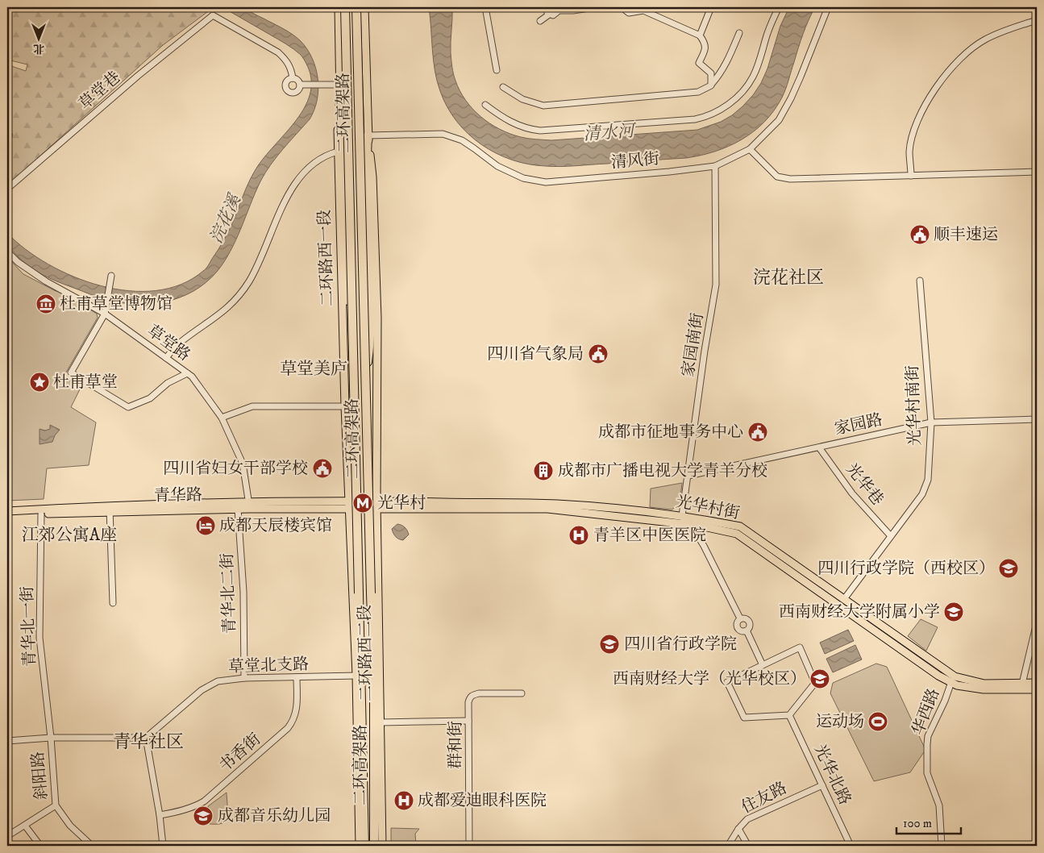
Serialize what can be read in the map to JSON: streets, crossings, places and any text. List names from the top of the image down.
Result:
{
  "streets": {
    "highway": ["二环高架路"],
    "main road": [
      "二环路西一段",
      "青华路",
      "光华村街",
      "二环路西二段"
    ],
    "street": [
      "草堂巷",
      "清风街",
      "草堂路",
      "家园南街",
      "光华村南街",
      "家园路",
      "光华巷",
      "青华北二街",
      "青华北一街",
      "草堂北支路",
      "华西路",
      "群和街",
      "书香街",
      "光华北路",
      "斜阳路",
      "住友路"
    ]
  },
  "crossings": [
    ["清风街", "家园南街"],
    ["二环路西一段", "青华路"],
    ["二环路西一段", "光华村街"],
    ["二环路西一段", "二环路西二段"],
    ["草堂路", "青华路"],
    ["家园南街", "家园路"],
    ["家园南街", "光华村街"],
    ["光华村南街", "家园路"],
    ["光华村南街", "光华巷"],
    ["光华村南街", "光华村街"],
    ["家园路", "光华巷"],
    ["青华路", "光华村街"],
    ["青华路", "青华北二街"],
    ["青华路", "青华北一街"],
    ["青华路", "二环路西二段"],
    ["光华村街", "二环路西二段"],
    ["光华村街", "华西路"],
    ["青华北二街", "草堂北支路"],
    ["青华北一街", "斜阳路"],
    ["二环路西二段", "草堂北支路"],
    ["草堂北支路", "书香街"],
    ["光华北路", "住友路"]
  ],
  "districts": [
    "浣花社区",
    "草堂美庐",
    "江郊公寓A座",
    "青华社区"
  ],
  "water": ["清水河", "浣花溪"],
  "places": {
    "public building": [
      "顺丰速运",
      "四川省气象局",
      "成都市征地事务中心",
      "四川省妇女干部学校"
    ],
    "museum": ["杜甫草堂博物馆"],
    "place": ["杜甫草堂"],
    "building": ["成都市广播电视大学青羊分校"],
    "metro station": ["光华村"],
    "hotel": ["成都天辰楼宾馆"],
    "hospital": ["青羊区中医医院", "成都爱迪眼科医院"],
    "school or university": [
      "四川行政学院（西校区）",
      "西南财经大学附属小学",
      "四川省行政学院",
      "西南财经大学（光华校区）",
      "成都音乐幼儿园"
    ],
    "sports": ["运动场"]
  },
  "scale_bar": "100 m",
  "north": "bottom"
}
